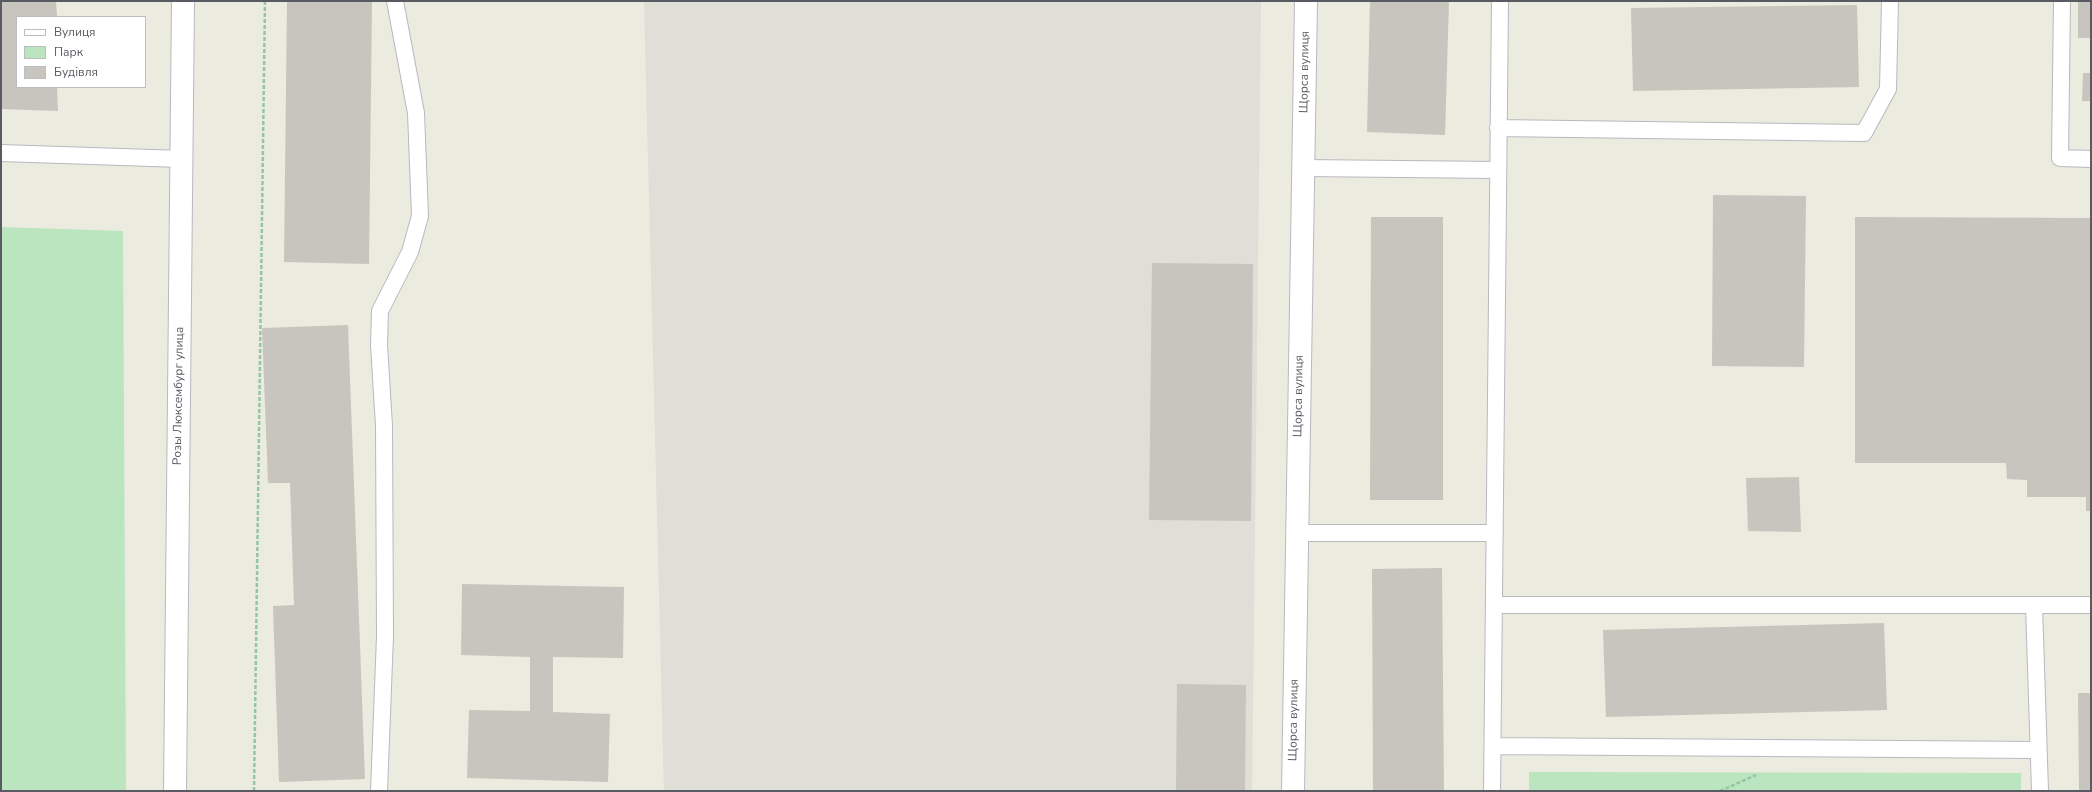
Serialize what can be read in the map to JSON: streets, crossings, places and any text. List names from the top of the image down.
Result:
{
  "streets": {
    "street": ["Щорса вулиця", "Розы Люксембург улица"]
  },
  "legend": ["Вулиця", "Парк", "Будівля"]
}
